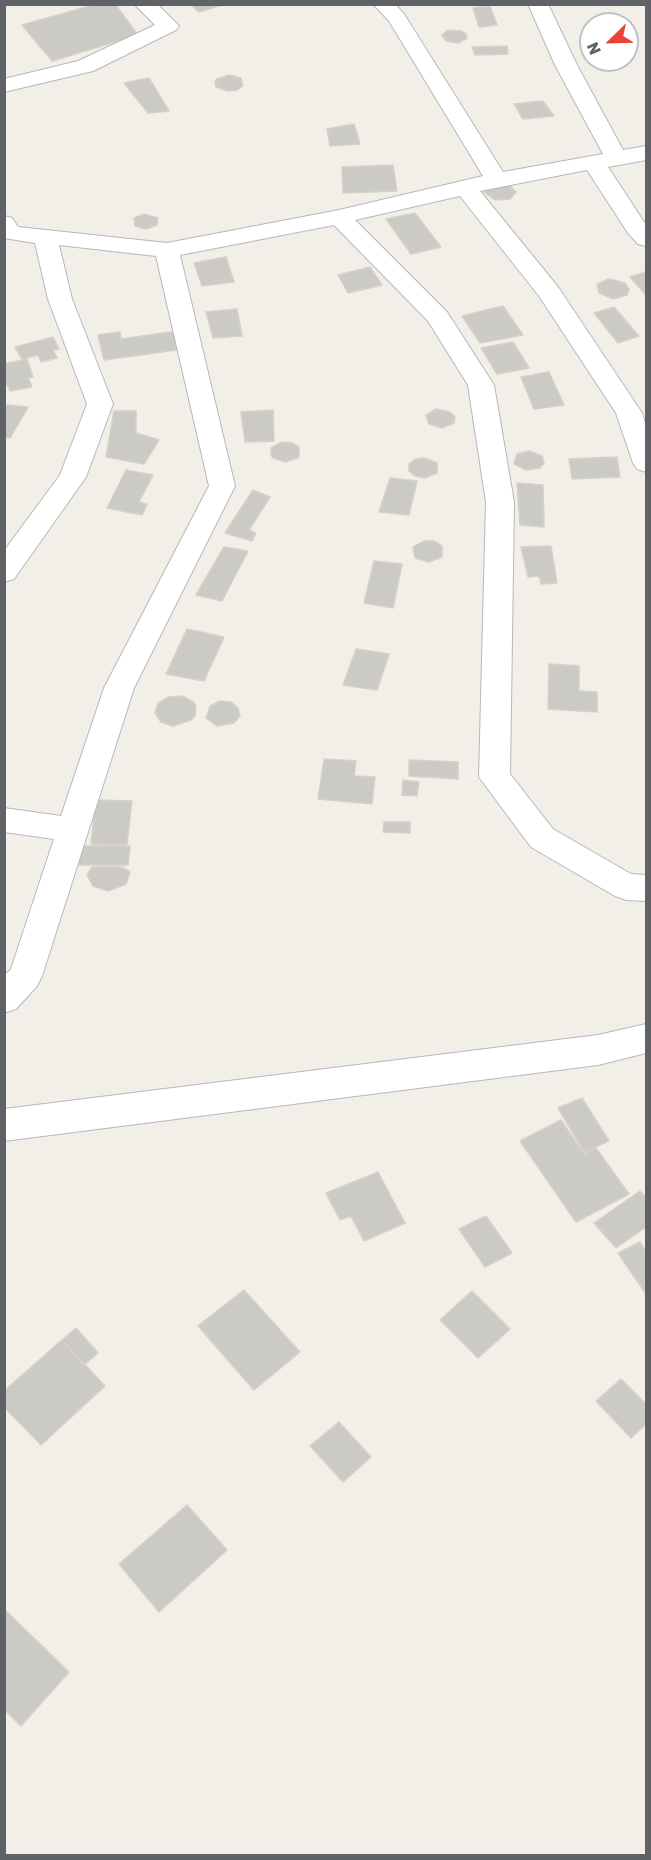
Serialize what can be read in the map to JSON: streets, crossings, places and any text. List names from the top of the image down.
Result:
{
  "north": "bottom left"
}
